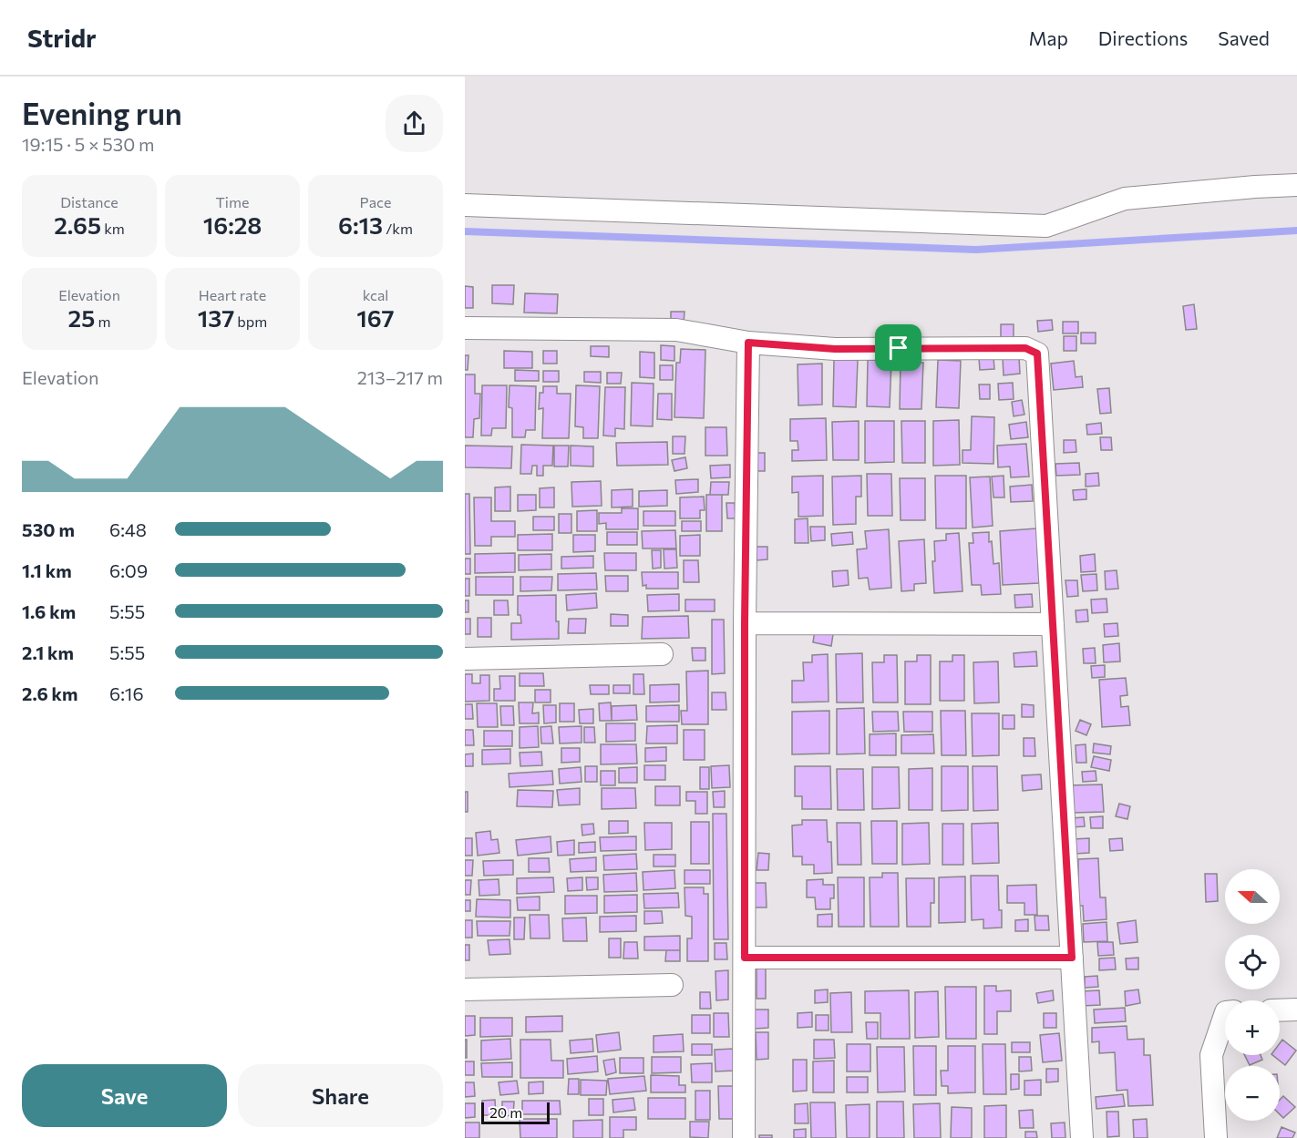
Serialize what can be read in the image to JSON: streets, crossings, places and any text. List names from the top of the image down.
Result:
{
  "scale_bar": "20 m",
  "north": "left",
  "page": {
    "header": "Stridr",
    "nav": ["Map", "Directions", "Saved"],
    "heading": ["Evening run", "19:15 · 5 × 530 m"],
    "stats": [
      ["Distance", "2.65 km"],
      ["Time", "16:28"],
      ["Pace", "6:13 /km"],
      ["Elevation", "25 m"],
      ["Heart rate", "137 bpm"],
      ["kcal", "167"]
    ],
    "chart": ["Elevation", "213–217 m"],
    "list": [
      {
        "name": "530 m",
        "note": "6:48"
      },
      {
        "name": "1.1 km",
        "note": "6:09"
      },
      {
        "name": "1.6 km",
        "note": "5:55"
      },
      {
        "name": "2.1 km",
        "note": "5:55"
      },
      {
        "name": "2.6 km",
        "note": "6:16"
      }
    ],
    "map_buttons": ["+", "−"],
    "buttons": ["Save", "Share"],
    "scale": "20 m"
  }
}
